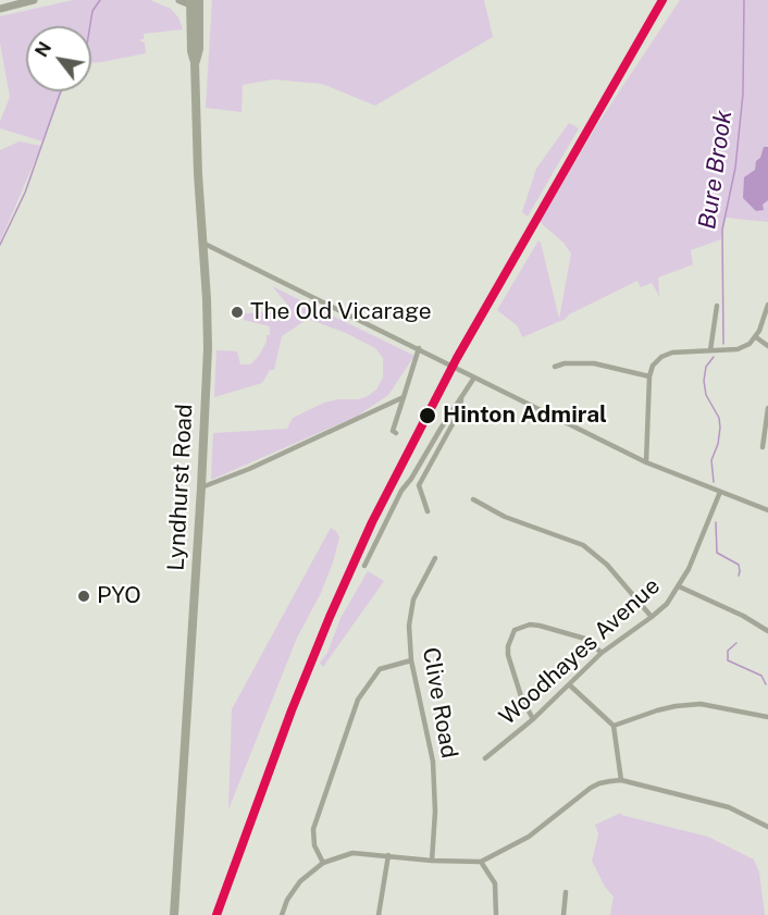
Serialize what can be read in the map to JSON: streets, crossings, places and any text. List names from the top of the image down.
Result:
{
  "streets": {
    "main road": ["Lyndhurst Road"],
    "street": ["Woodhayes Avenue", "Clive Road"]
  },
  "water": ["Bure Brook"],
  "places": ["The Old Vicarage", "Hinton Admiral", "PYO"],
  "north": "top left"
}
